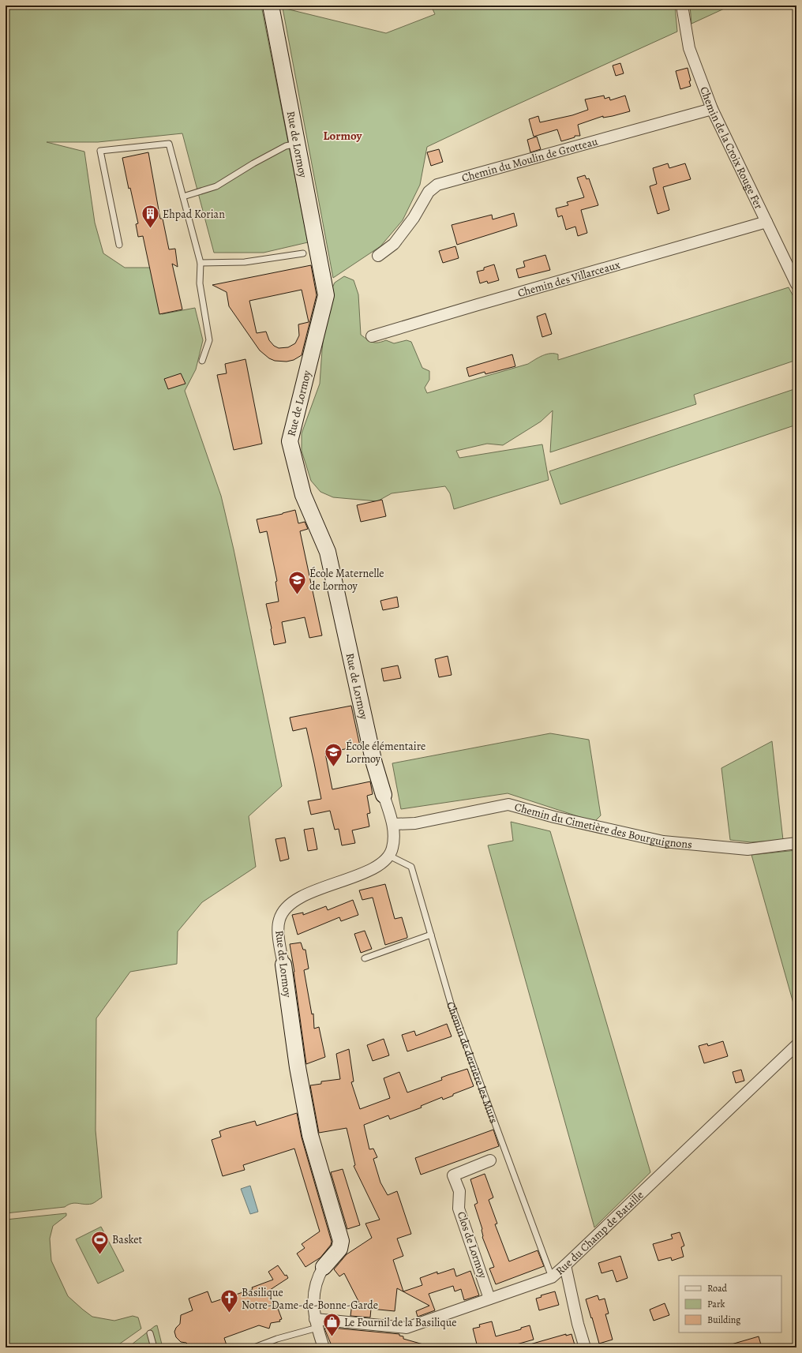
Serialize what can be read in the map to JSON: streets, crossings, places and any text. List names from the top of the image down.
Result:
{
  "streets": {
    "street": [
      "Rue de Lormoy",
      "Chemin de la Croix Rouge Fer",
      "Chemin du Moulin de Grotteau",
      "Chemin des Villarceaux",
      "Chemin du Cimetière des Bourguignons",
      "Rue du Champ de Bataille",
      "Clos de Lormoy"
    ],
    "lane": ["Chemin de derrière les Murs"]
  },
  "crossings": [
    ["Rue de Lormoy", "Chemin du Cimetière des Bourguignons"],
    ["Rue de Lormoy", "Chemin de derrière les Murs"],
    ["Rue de Lormoy", "Rue du Champ de Bataille"],
    ["Chemin de la Croix Rouge Fer", "Chemin du Moulin de Grotteau"],
    ["Chemin de la Croix Rouge Fer", "Chemin des Villarceaux"],
    ["Chemin de derrière les Murs", "Rue du Champ de Bataille"],
    ["Rue du Champ de Bataille", "Clos de Lormoy"]
  ],
  "districts": ["Lormoy"],
  "places": {
    "building": ["Ehpad Korian"],
    "school or university": ["École Maternelle de Lormoy", "École élémentaire Lormoy"],
    "sports": ["Basket"],
    "church": ["Basilique Notre-Dame-de-Bonne-Garde"],
    "shop": ["Le Fournil de la Basilique"]
  },
  "legend": ["Road", "Park", "Building"]
}
